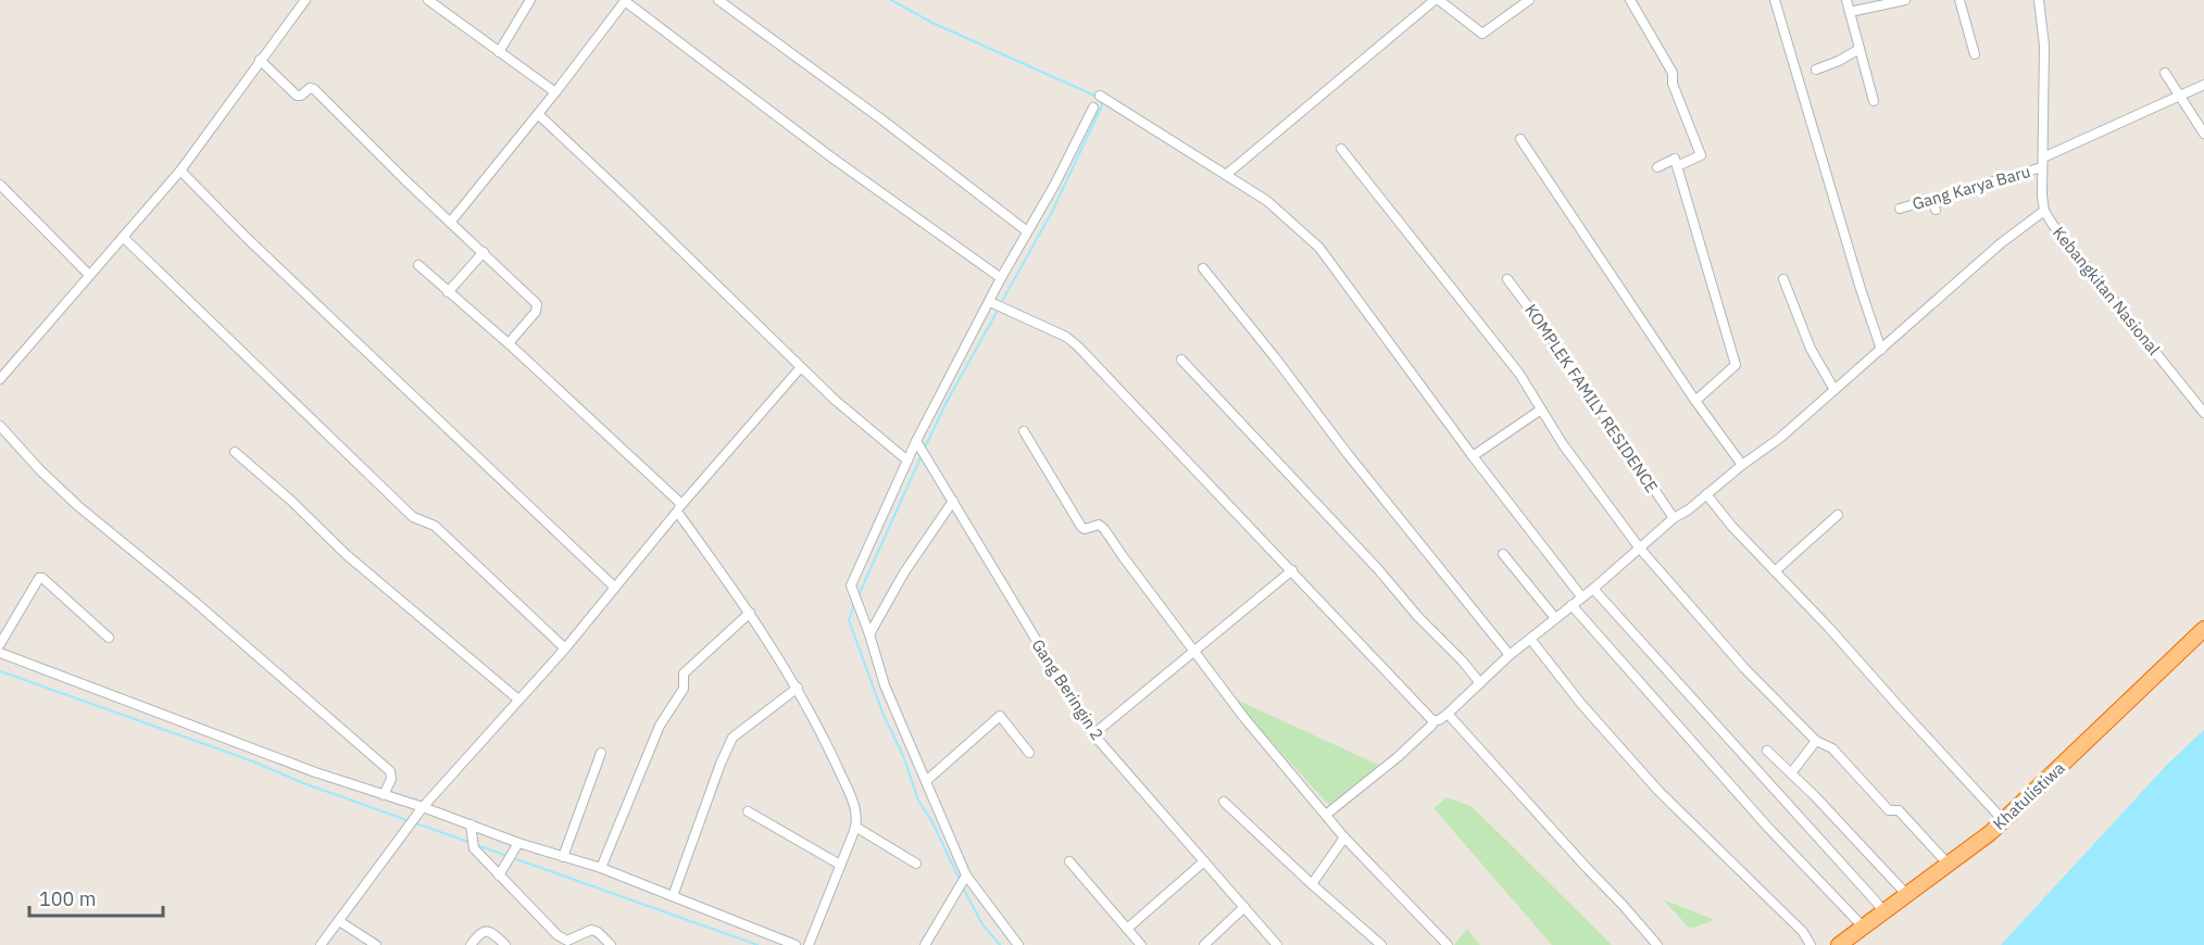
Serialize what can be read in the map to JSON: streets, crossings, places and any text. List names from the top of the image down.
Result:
{
  "streets": {
    "highway": ["Khatulistiwa"],
    "street": [
      "Gang Karya Baru",
      "Kebangkitan Nasional",
      "KOMPLEK FAMILY RESIDENCE",
      "Gang Beringin 2"
    ]
  },
  "crossings": [
    ["Gang Karya Baru", "Kebangkitan Nasional"]
  ],
  "scale_bar": "100 m"
}
